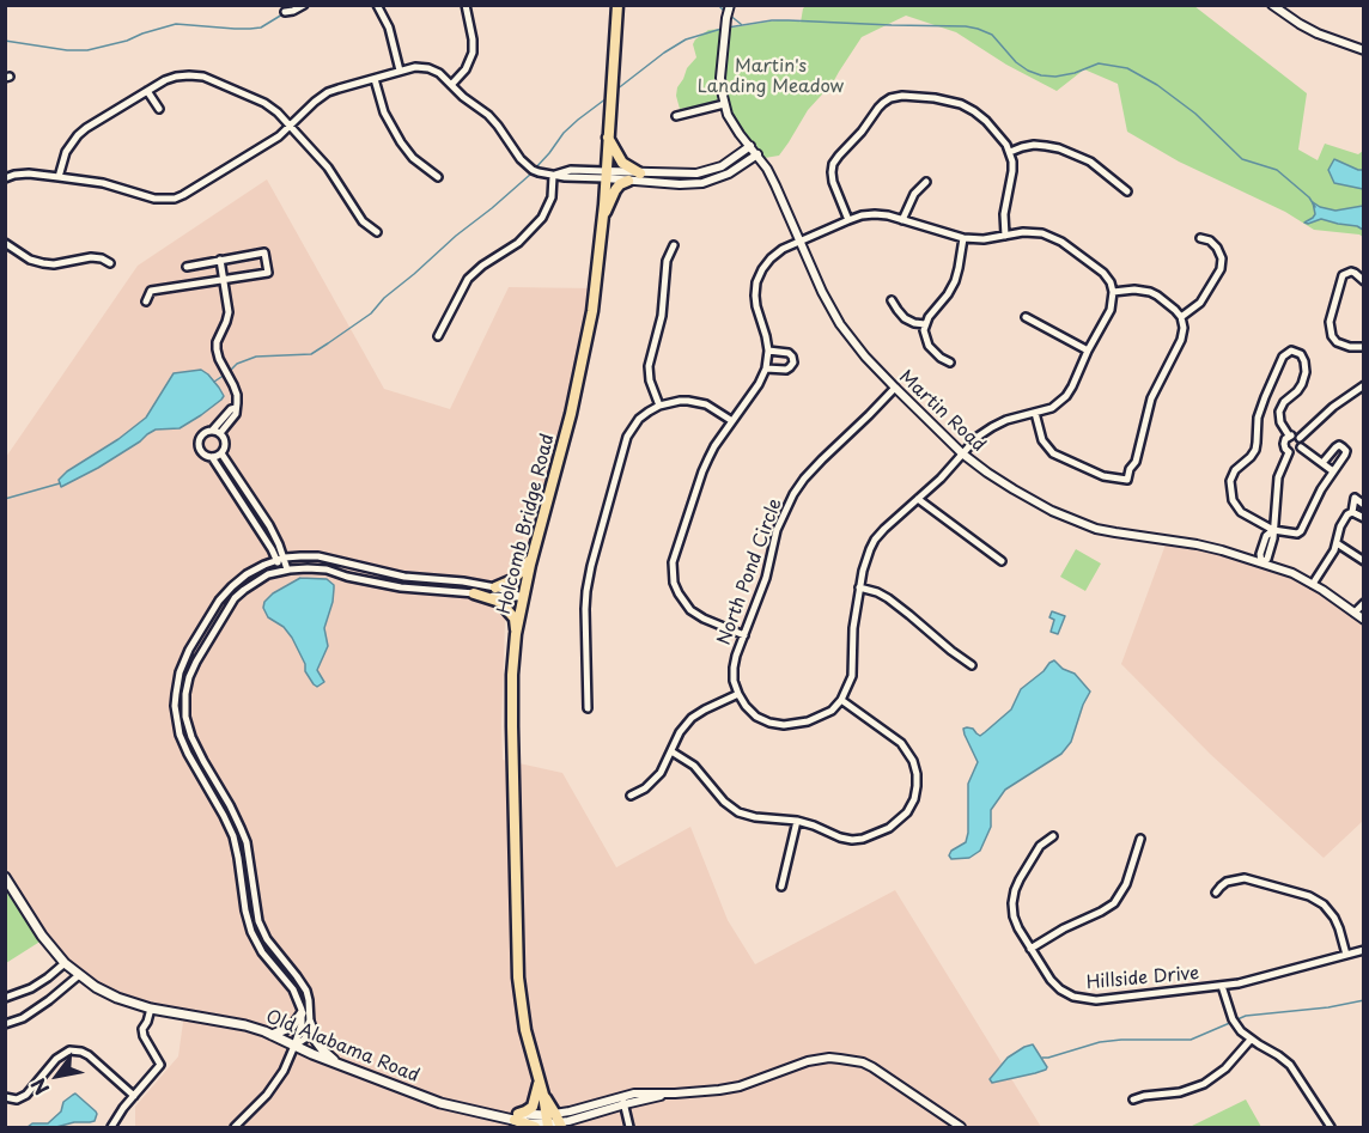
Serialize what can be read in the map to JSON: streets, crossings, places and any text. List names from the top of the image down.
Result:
{
  "streets": {
    "main road": ["Holcomb Bridge Road", "Old Alabama Road"],
    "street": ["Martin Road", "North Pond Circle", "Hillside Drive"]
  },
  "crossings": [
    ["Martin Road", "North Pond Circle"],
    ["Holcomb Bridge Road", "Old Alabama Road"]
  ],
  "parks": ["Martin's Landing Meadow"],
  "north": "bottom left"
}
